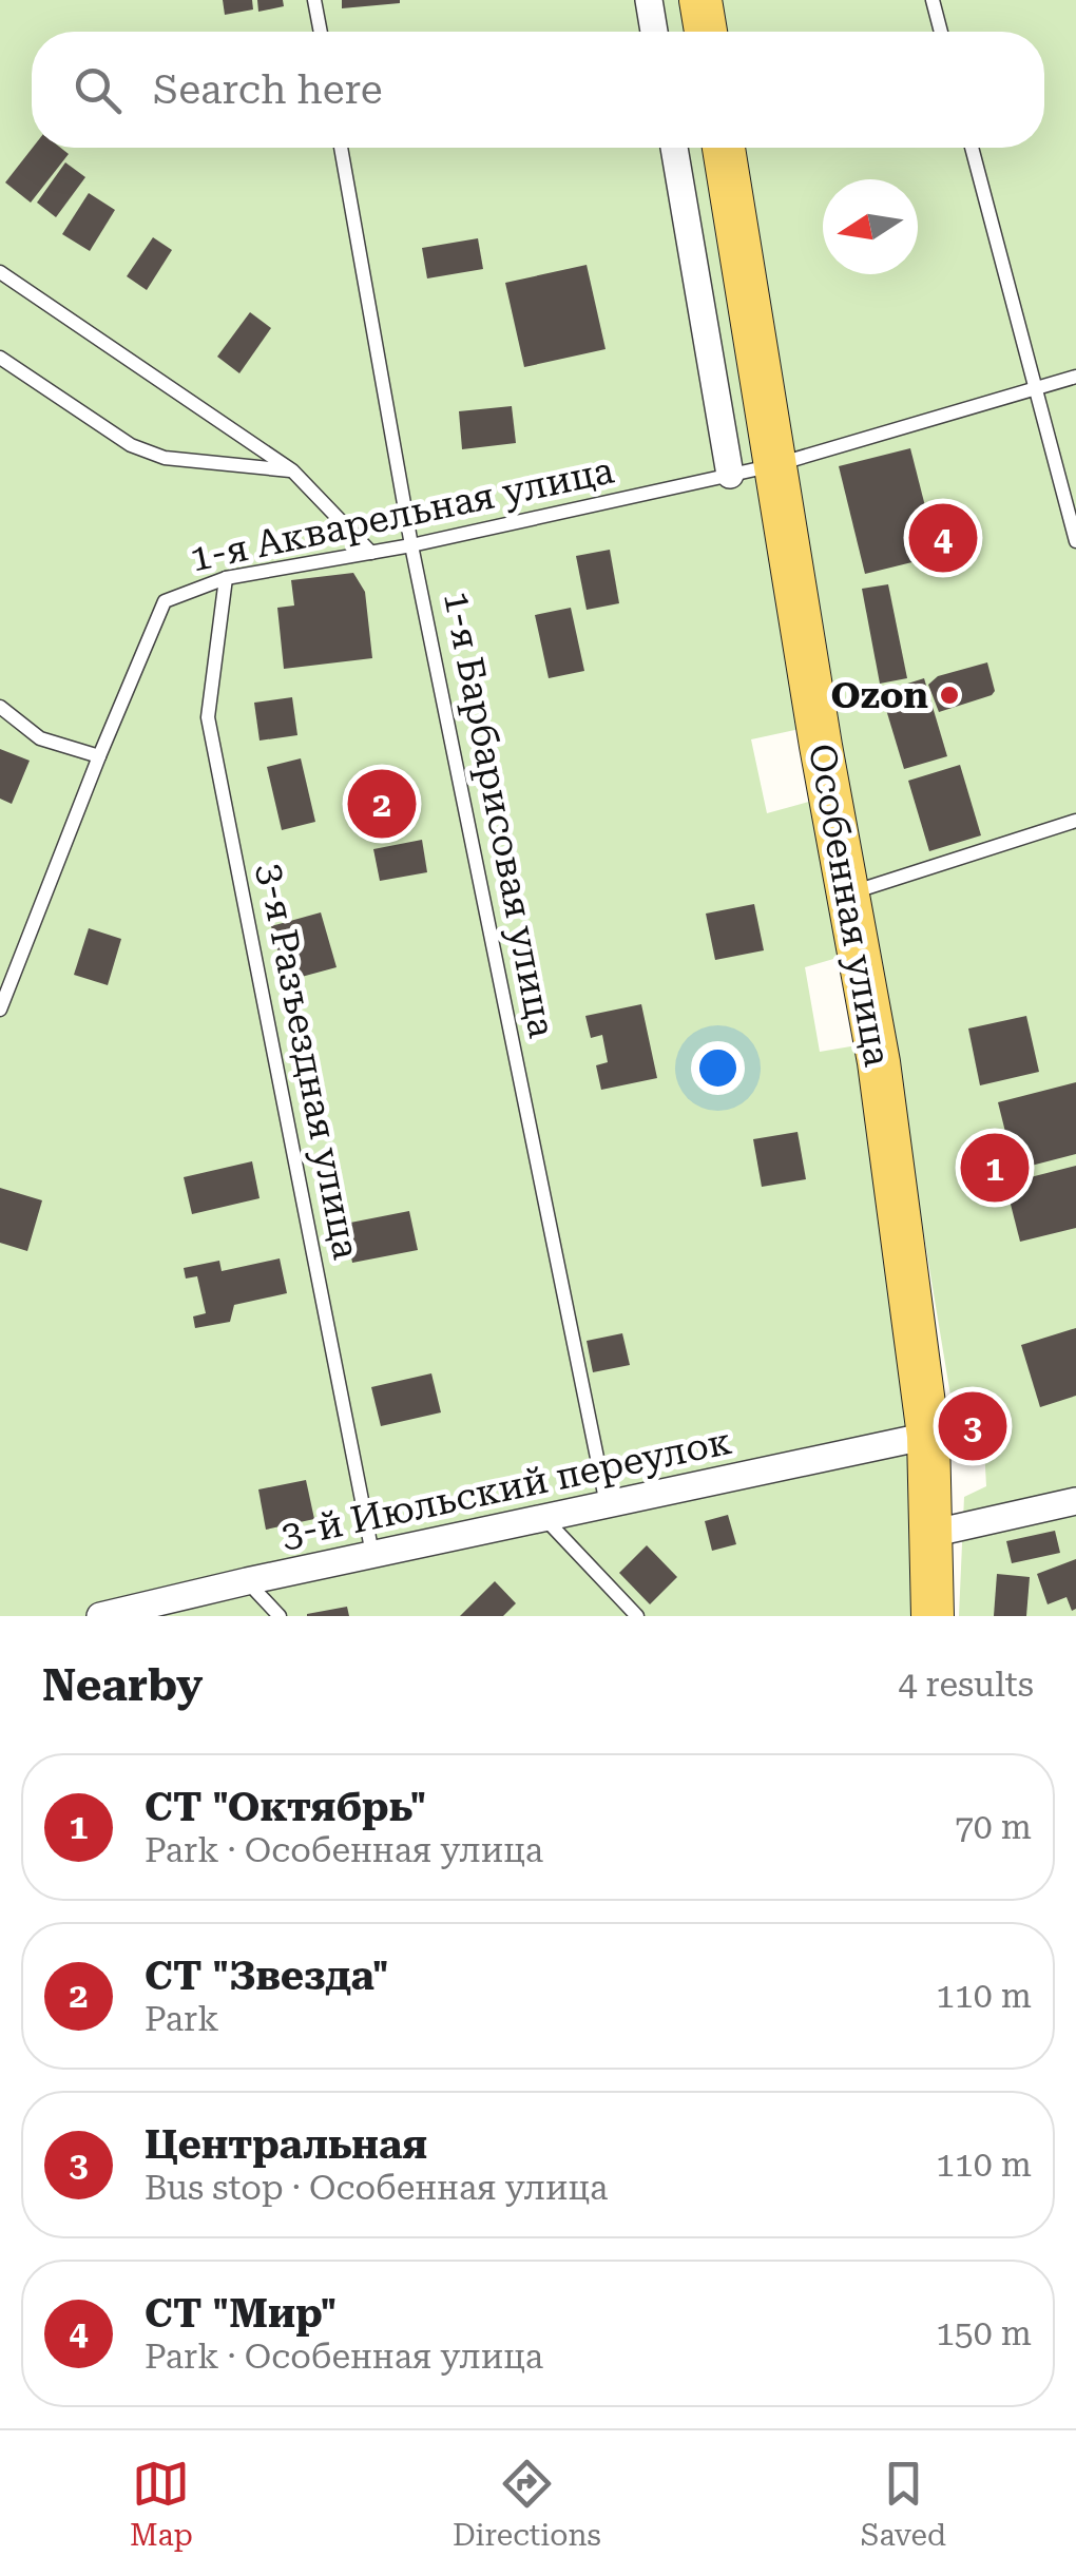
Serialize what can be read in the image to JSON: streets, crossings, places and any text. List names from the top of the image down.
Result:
{
  "streets": {
    "main road": ["Особенная улица"],
    "street": ["3-й Июльский переулок"],
    "lane": ["1-я Акварельная улица", "1-я Барбарисовая улица", "3-я Разъездная улица"]
  },
  "crossings": [
    ["1-я Акварельная улица", "1-я Барбарисовая улица"],
    ["1-я Акварельная улица", "Особенная улица"],
    ["1-я Акварельная улица", "3-я Разъездная улица"],
    ["1-я Барбарисовая улица", "3-й Июльский переулок"],
    ["Особенная улица", "3-й Июльский переулок"],
    ["3-я Разъездная улица", "3-й Июльский переулок"]
  ],
  "places": ["Ozon"],
  "north": "left",
  "page": {
    "search": "Search here",
    "pins": [
      "4",
      "2",
      "1",
      "3"
    ],
    "heading": ["Nearby", "4 results"],
    "list": [
      {
        "mark": "1",
        "name": "СТ \"Октябрь\"",
        "note": "Park · Особенная улица",
        "value": "70 m"
      },
      {
        "mark": "2",
        "name": "СТ \"Звезда\"",
        "note": "Park",
        "value": "110 m"
      },
      {
        "mark": "3",
        "name": "Центральная",
        "note": "Bus stop · Особенная улица",
        "value": "110 m"
      },
      {
        "mark": "4",
        "name": "СТ \"Мир\"",
        "note": "Park · Особенная улица",
        "value": "150 m"
      }
    ],
    "nav": ["Map", "Directions", "Saved"]
  }
}
